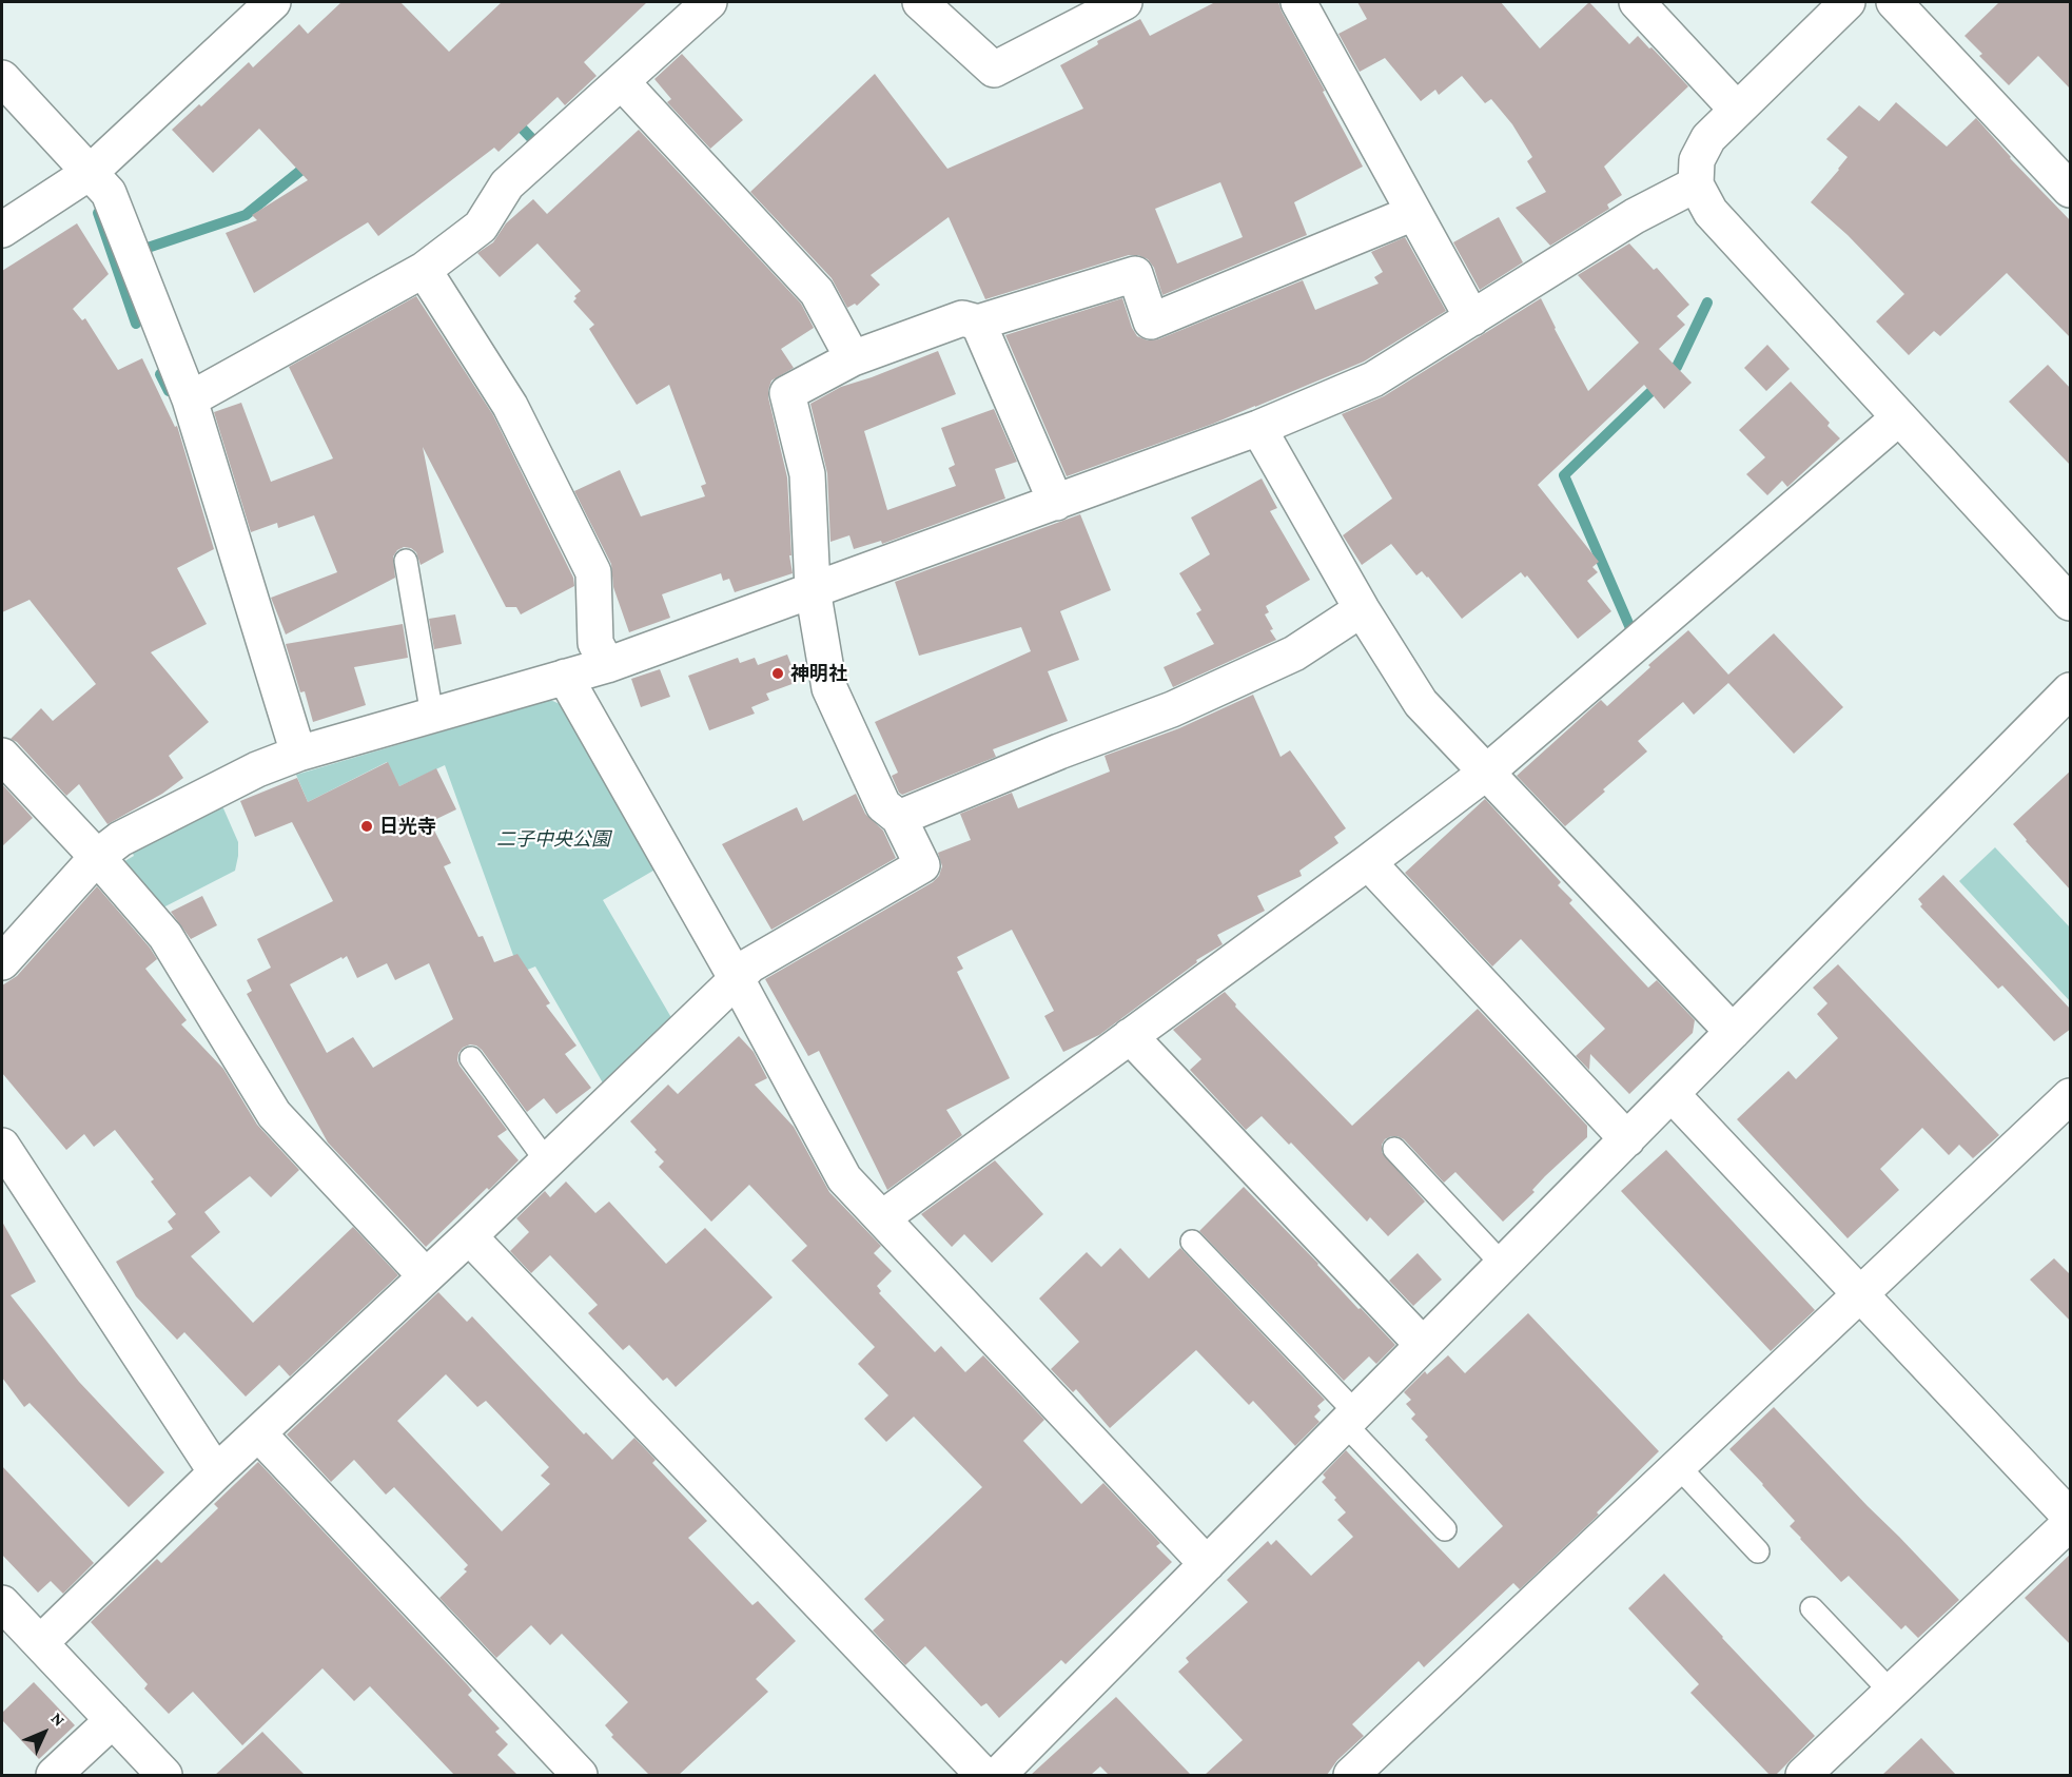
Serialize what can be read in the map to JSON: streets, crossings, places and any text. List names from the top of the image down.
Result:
{
  "parks": ["二子中央公園"],
  "places": ["神明社", "日光寺"],
  "north": "top right"
}
